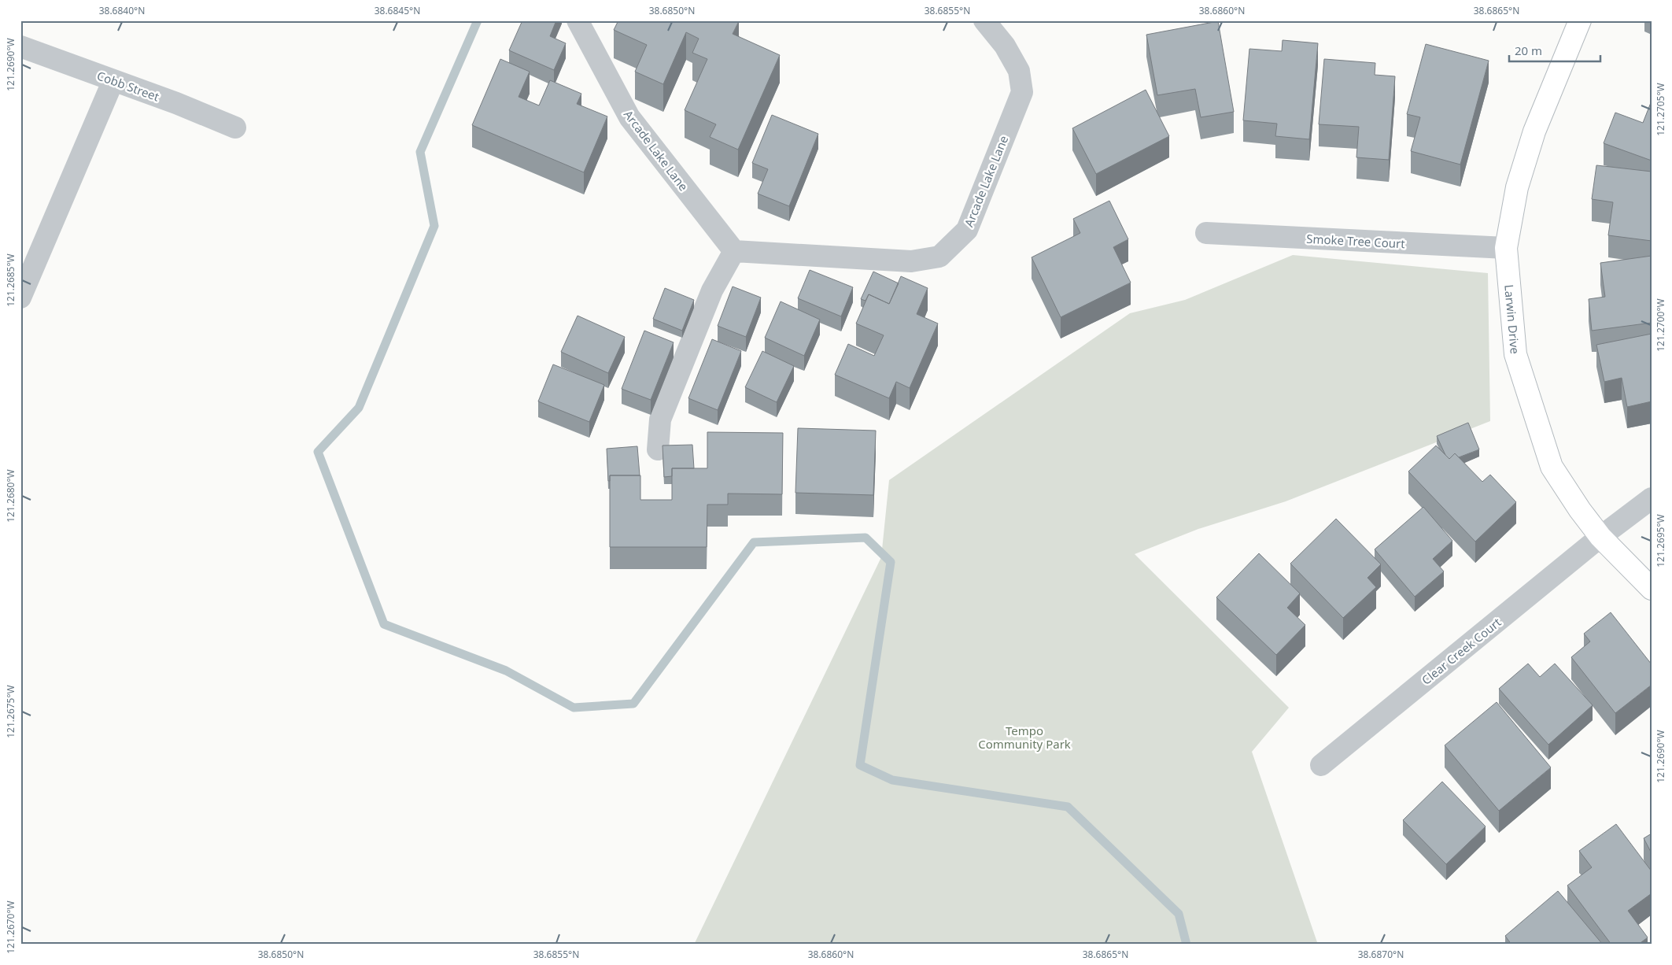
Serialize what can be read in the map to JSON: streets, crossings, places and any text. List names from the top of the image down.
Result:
{
  "streets": {
    "street": [
      "Cobb Street",
      "Arcade Lake Lane",
      "Smoke Tree Court",
      "Larwin Drive",
      "Clear Creek Court"
    ]
  },
  "crossings": [
    ["Smoke Tree Court", "Larwin Drive"],
    ["Larwin Drive", "Clear Creek Court"]
  ],
  "parks": ["Tempo Community Park"],
  "scale_bar": "20 m",
  "coordinates": [
    "38.6840°N",
    "38.6845°N",
    "38.6850°N",
    "38.6855°N",
    "38.6860°N",
    "38.6865°N",
    "121.2690°W",
    "121.2705°W",
    "121.2685°W",
    "121.2700°W",
    "121.2680°W",
    "121.2695°W",
    "121.2675°W",
    "121.2670°W",
    "38.6870°N"
  ]
}
